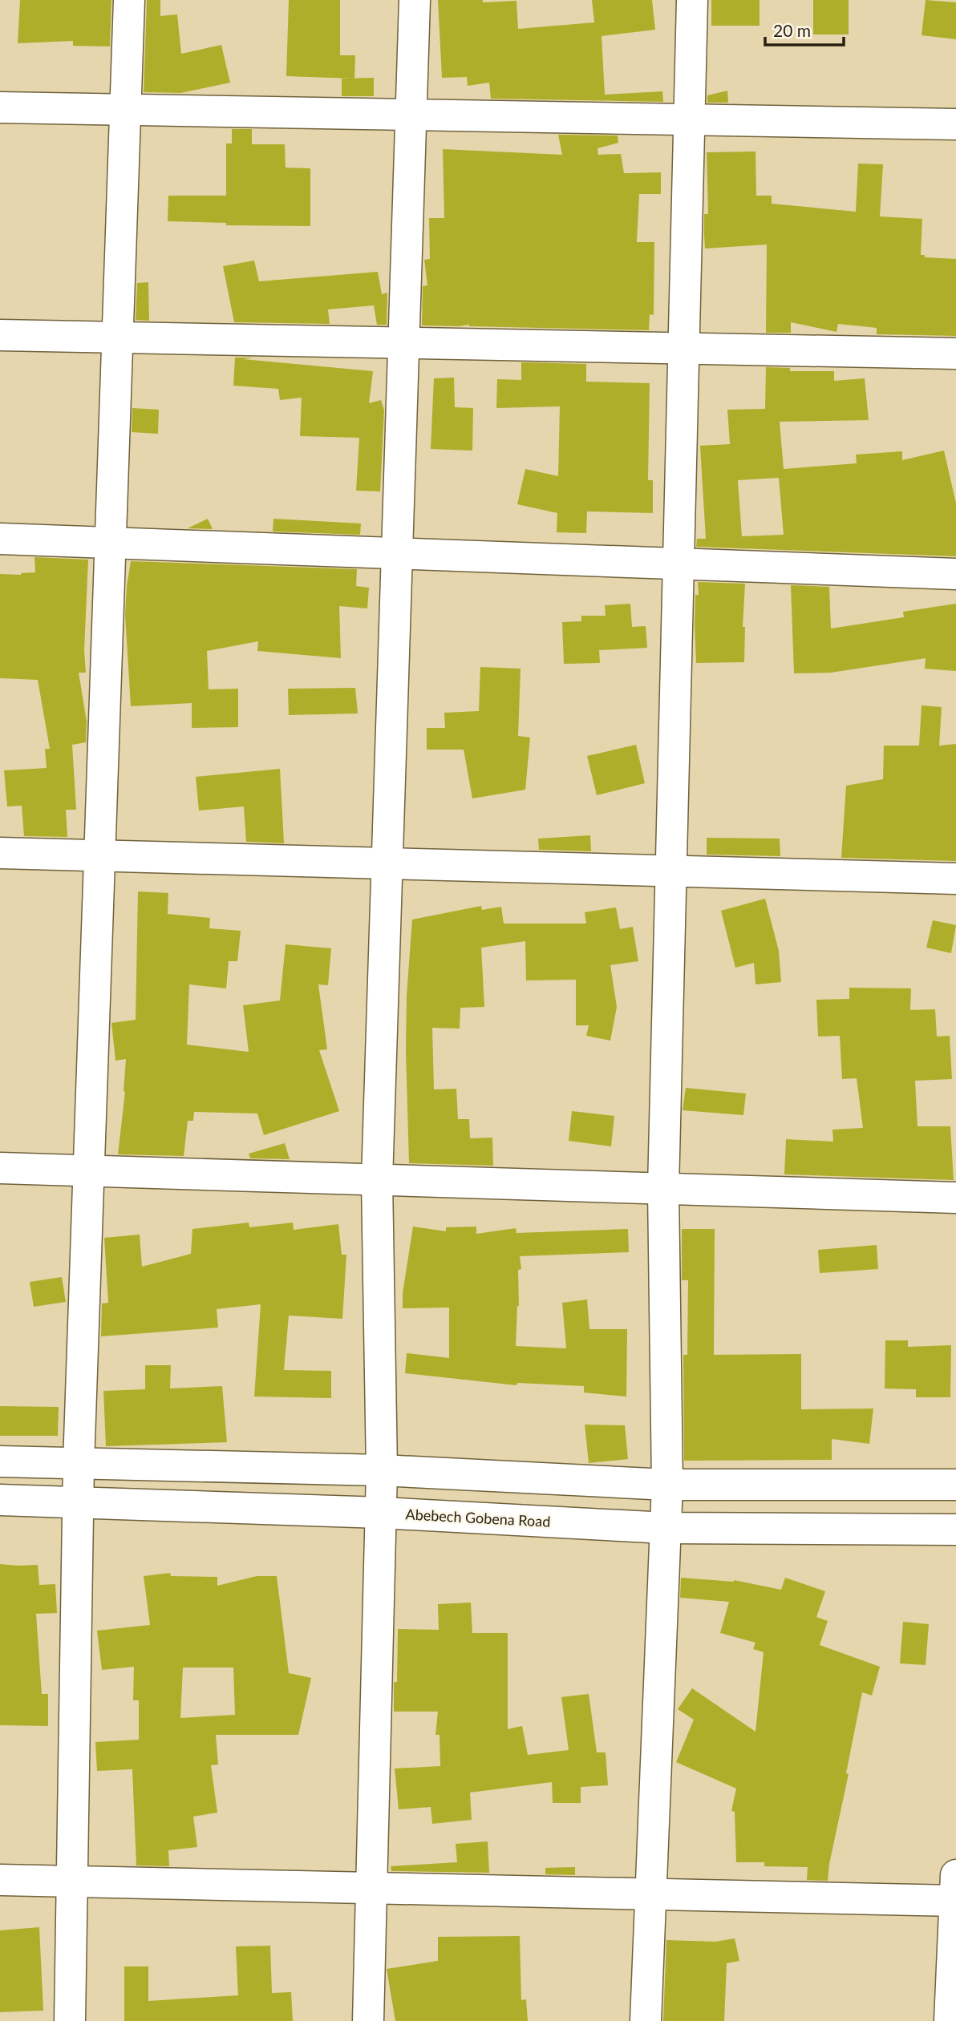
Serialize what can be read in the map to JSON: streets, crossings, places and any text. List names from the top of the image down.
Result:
{
  "streets": {
    "street": ["Abebech Gobena Road"]
  },
  "scale_bar": "20 m"
}
